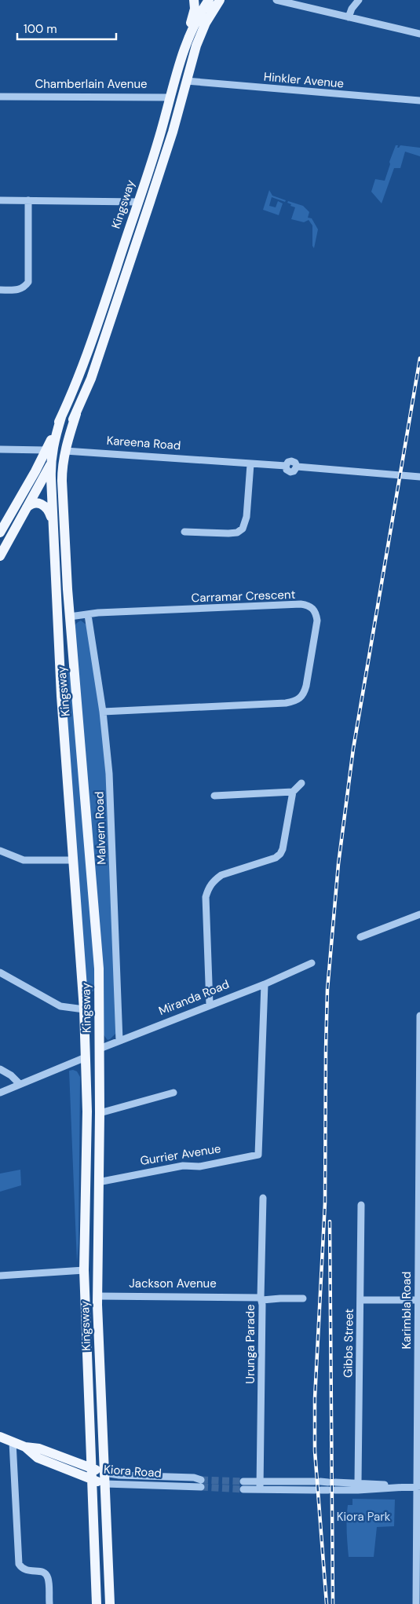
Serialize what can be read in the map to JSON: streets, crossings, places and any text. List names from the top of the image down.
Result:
{
  "streets": {
    "main road": [
      "Chamberlain Avenue",
      "Kingsway",
      "Miranda Road",
      "Gurrier Avenue",
      "Jackson Avenue",
      "Kiora Road"
    ],
    "street": [
      "Hinkler Avenue",
      "Kareena Road",
      "Carramar Crescent",
      "Malvern Road",
      "Karimbla Road",
      "Gibbs Street",
      "Urunga Parade"
    ]
  },
  "crossings": [
    ["Hinkler Avenue", "Kingsway"],
    ["Chamberlain Avenue", "Kingsway"],
    ["Kingsway", "Kareena Road"],
    ["Kingsway", "Carramar Crescent"],
    ["Kingsway", "Miranda Road"],
    ["Kingsway", "Gurrier Avenue"],
    ["Kingsway", "Jackson Avenue"],
    ["Kingsway", "Kiora Road"],
    ["Carramar Crescent", "Malvern Road"],
    ["Malvern Road", "Miranda Road"],
    ["Miranda Road", "Gurrier Avenue"],
    ["Jackson Avenue", "Urunga Parade"]
  ],
  "parks": ["Kiora Park"],
  "scale_bar": "100 m"
}
